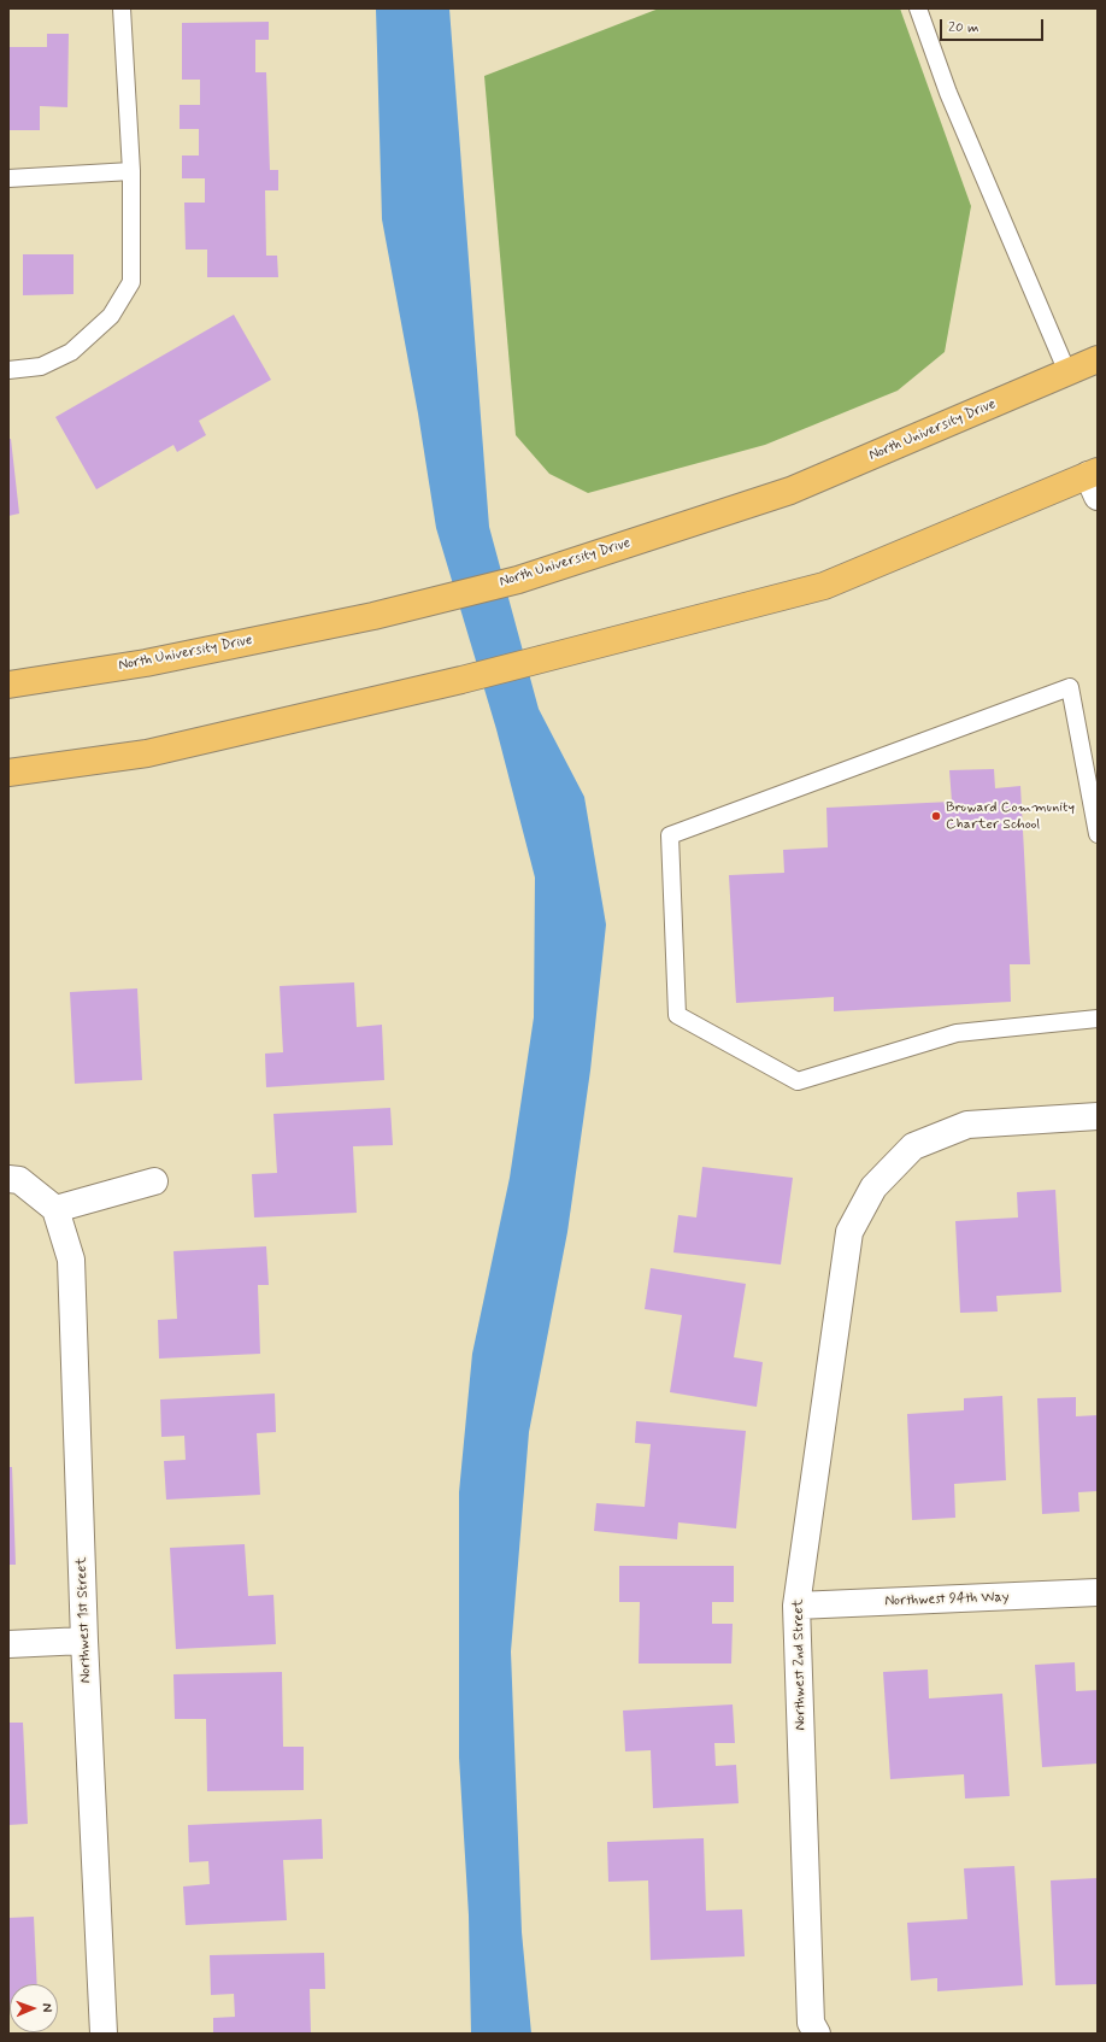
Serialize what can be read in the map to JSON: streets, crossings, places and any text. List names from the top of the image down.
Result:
{
  "streets": {
    "main road": ["North University Drive"],
    "street": ["Northwest 94th Way", "Northwest 1st Street", "Northwest 2nd Street"]
  },
  "crossings": [
    ["Northwest 94th Way", "Northwest 2nd Street"]
  ],
  "places": ["Broward Community Charter School"],
  "scale_bar": "20 m",
  "north": "right"
}
